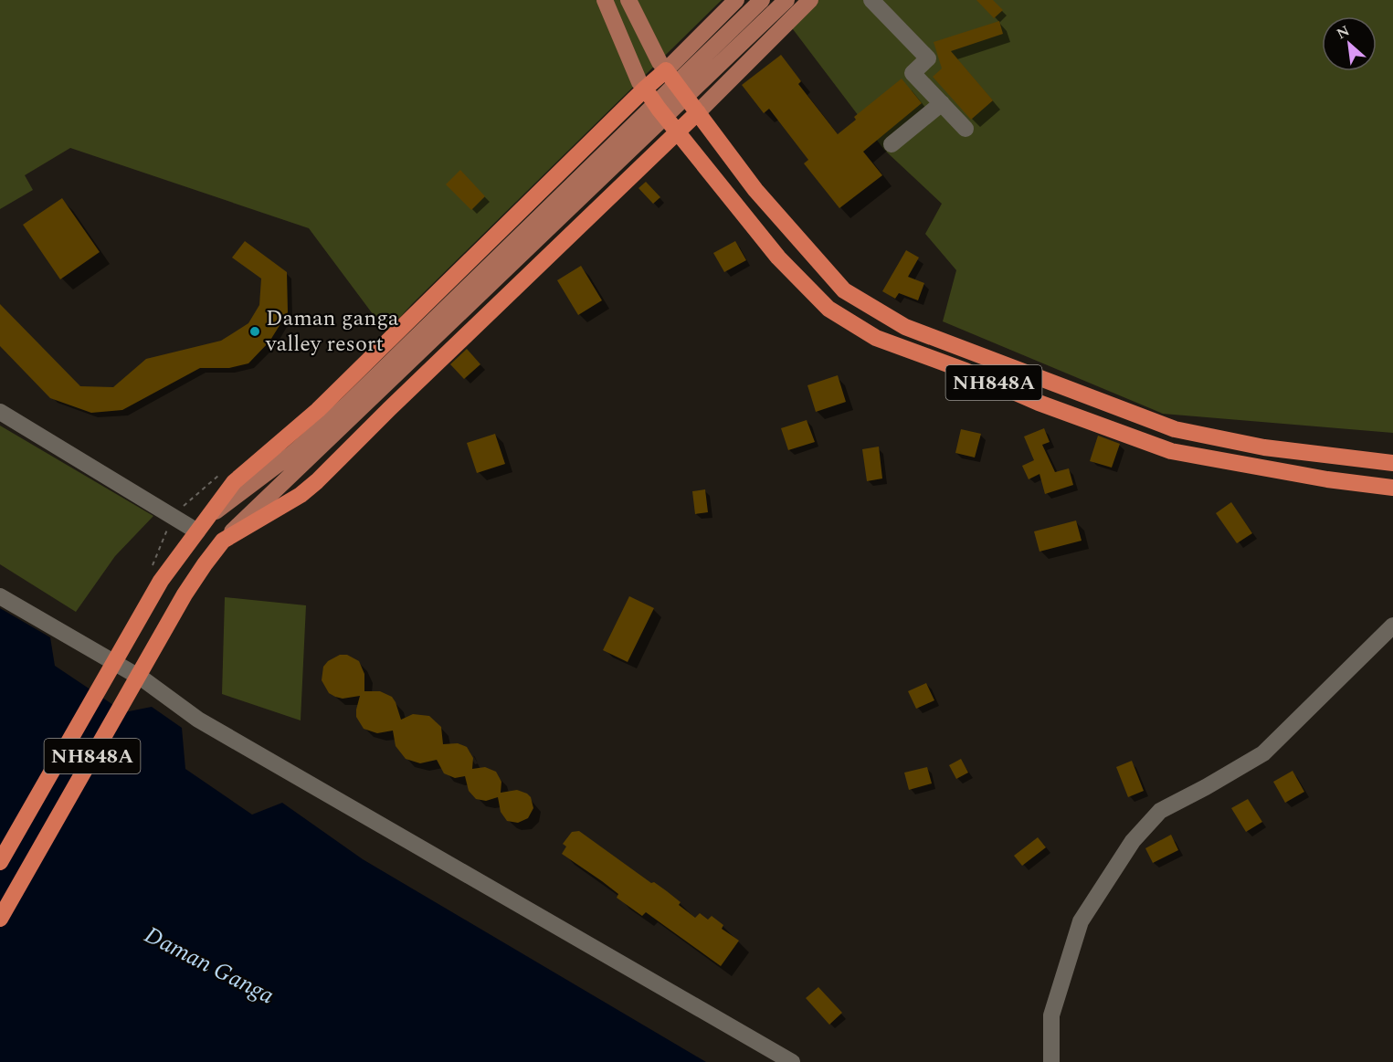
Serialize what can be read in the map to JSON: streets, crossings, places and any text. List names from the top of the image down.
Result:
{
  "streets": {
    "highway": ["NH848A"]
  },
  "water": ["Daman Ganga"],
  "places": ["Daman ganga valley resort"],
  "north": "top left"
}
